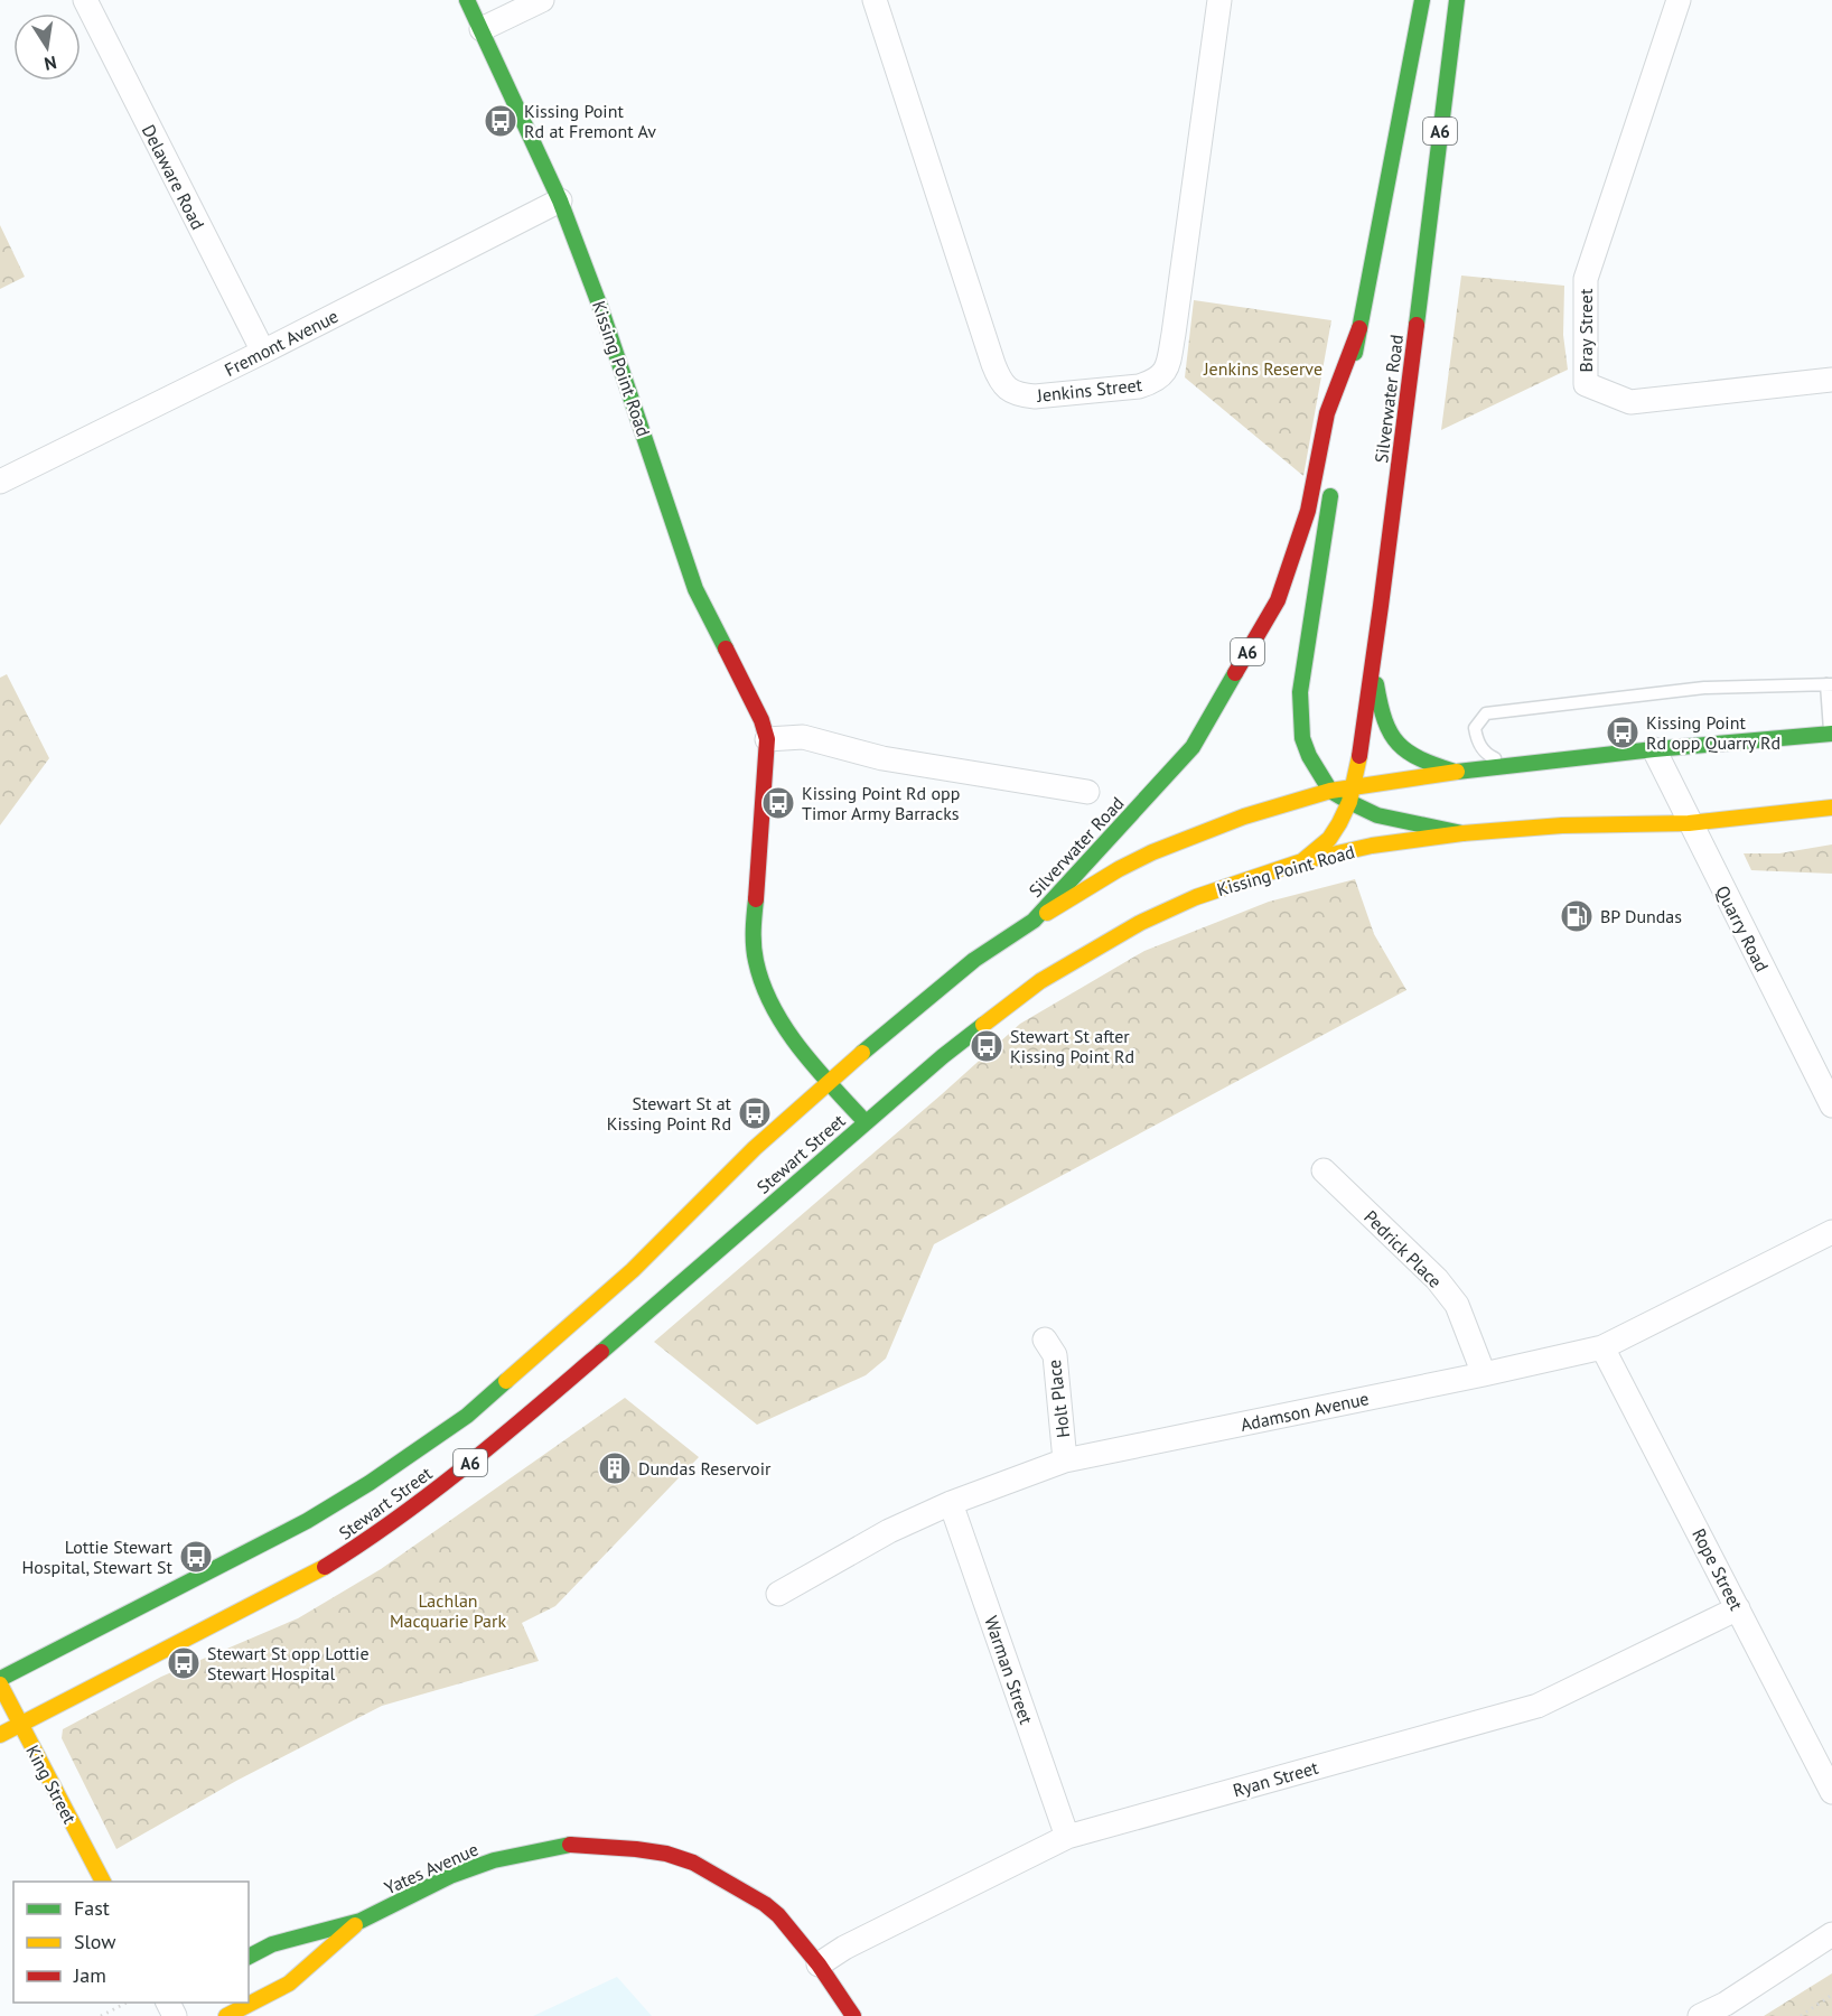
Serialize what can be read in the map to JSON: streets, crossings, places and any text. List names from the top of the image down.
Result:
{
  "streets": {
    "main road": [
      "A6",
      "Kissing Point Road",
      "Silverwater Road",
      "Stewart Street",
      "King Street",
      "Yates Avenue"
    ],
    "street": [
      "Delaware Road",
      "Bray Street",
      "Fremont Avenue",
      "Jenkins Street",
      "Quarry Road",
      "Pedrick Place",
      "Holt Place",
      "Adamson Avenue",
      "Rope Street",
      "Warman Street",
      "Ryan Street"
    ]
  },
  "crossings": [
    ["A6", "Kissing Point Road"],
    ["A6", "Silverwater Road"],
    ["A6", "Stewart Street"],
    ["Delaware Road", "Fremont Avenue"],
    ["Fremont Avenue", "Kissing Point Road"],
    ["Kissing Point Road", "Silverwater Road"],
    ["Kissing Point Road", "Quarry Road"],
    ["Kissing Point Road", "Stewart Street"],
    ["Stewart Street", "King Street"],
    ["Pedrick Place", "Adamson Avenue"],
    ["Holt Place", "Adamson Avenue"],
    ["Adamson Avenue", "Rope Street"],
    ["Adamson Avenue", "Warman Street"],
    ["Rope Street", "Ryan Street"],
    ["Warman Street", "Ryan Street"],
    ["Ryan Street", "Yates Avenue"]
  ],
  "parks": ["Jenkins Reserve", "Lachlan Macquarie Park"],
  "places": {
    "bus stop": [
      "Kissing Point Rd at Fremont Av",
      "Kissing Point Rd opp Quarry Rd",
      "Kissing Point Rd opp Timor Army Barracks",
      "Stewart St after Kissing Point Rd",
      "Stewart St at Kissing Point Rd",
      "Lottie Stewart Hospital, Stewart St",
      "Stewart St opp Lottie Stewart Hospital"
    ],
    "fuel station": ["BP Dundas"],
    "building": ["Dundas Reservoir"]
  },
  "legend": ["Fast", "Slow", "Jam"],
  "north": "bottom"
}
